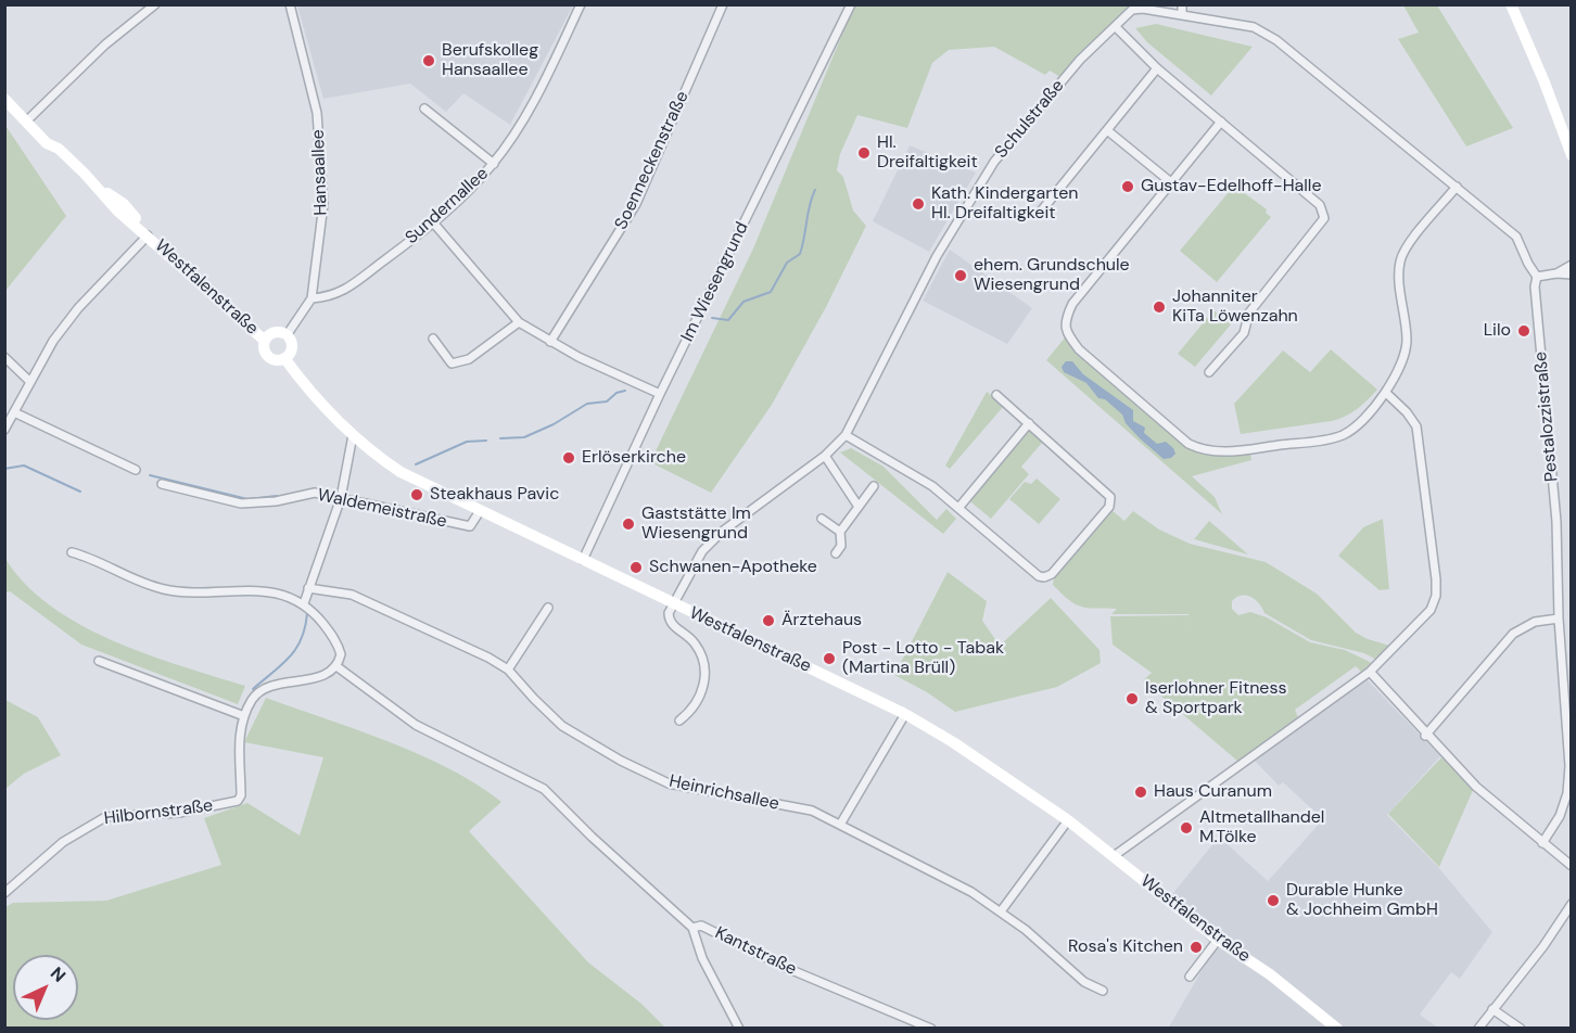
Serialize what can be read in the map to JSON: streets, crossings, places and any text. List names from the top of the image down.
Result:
{
  "streets": {
    "main road": ["Westfalenstraße"],
    "street": [
      "Schulstraße",
      "Soenneckenstraße",
      "Hansaallee",
      "Sundernallee",
      "Im Wiesengrund",
      "Pestalozzistraße",
      "Waldemeistraße",
      "Heinrichsallee",
      "Hilbornstraße",
      "Kantstraße"
    ]
  },
  "crossings": [
    ["Schulstraße", "Westfalenstraße"],
    ["Schulstraße", "Pestalozzistraße"],
    ["Hansaallee", "Sundernallee"],
    ["Hansaallee", "Westfalenstraße"],
    ["Im Wiesengrund", "Westfalenstraße"],
    ["Westfalenstraße", "Waldemeistraße"],
    ["Hilbornstraße", "Kantstraße"]
  ],
  "places": [
    "Berufskolleg Hansaallee",
    "Hl. Dreifaltigkeit",
    "Gustav-Edelhoff-Halle",
    "Kath. Kindergarten Hl. Dreifaltigkeit",
    "ehem. Grundschule Wiesengrund",
    "Johanniter KiTa Löwenzahn",
    "Lilo",
    "Erlöserkirche",
    "Steakhaus Pavic",
    "Gaststätte Im Wiesengrund",
    "Schwanen-Apotheke",
    "Ärztehaus",
    "Post - Lotto - Tabak (Martina Brüll)",
    "Iserlohner Fitness & Sportpark",
    "Haus Curanum",
    "Altmetallhandel M.Tölke",
    "Durable Hunke & Jochheim GmbH",
    "Rosa's Kitchen"
  ],
  "north": "top right"
}
